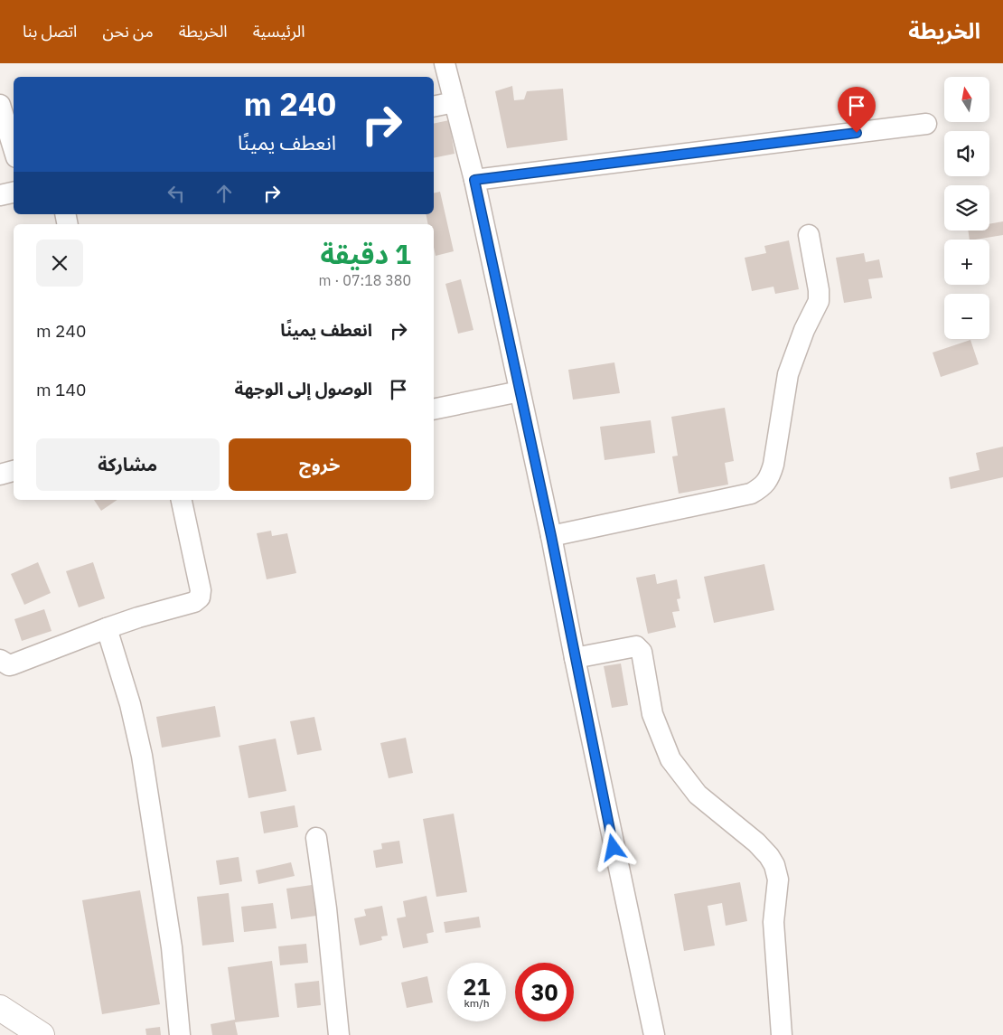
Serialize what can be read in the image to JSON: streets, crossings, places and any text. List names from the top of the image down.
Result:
{
  "north": "top",
  "page": {
    "header": "الخريطة",
    "nav": [
      "الرئيسية",
      "الخريطة",
      "من نحن",
      "اتصل بنا"
    ],
    "map_buttons": ["+", "−"],
    "turn": ["240 m", "انعطف يمينًا"],
    "heading": ["1 دقيقة", "380 m · 07:18"],
    "list": [
      {
        "name": "انعطف يمينًا",
        "value": "240 m"
      },
      {
        "name": "الوصول إلى الوجهة",
        "value": "140 m"
      }
    ],
    "buttons": ["خروج", "مشاركة"],
    "speed": "21 km/h",
    "limit": "30"
  }
}
